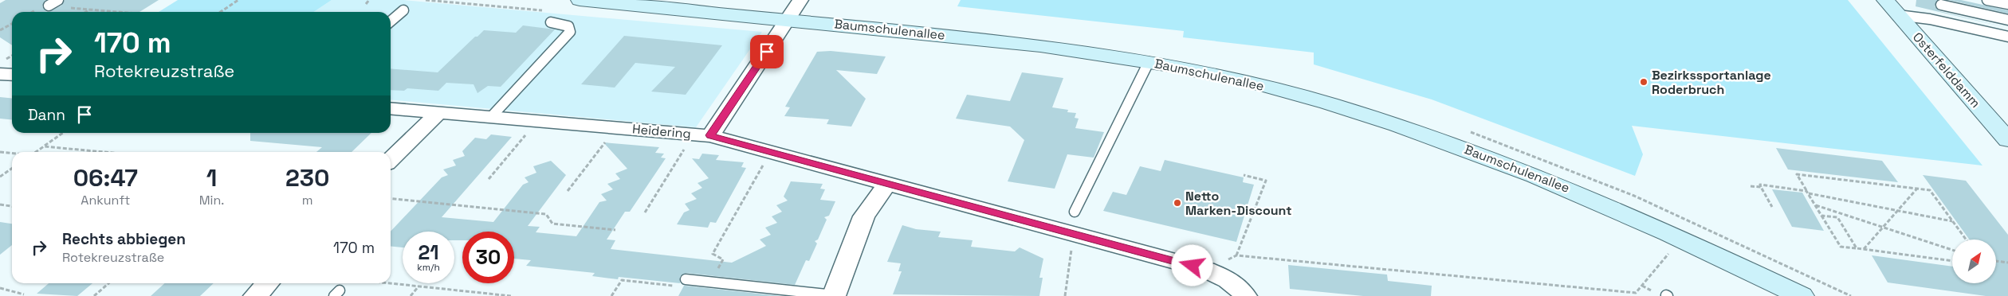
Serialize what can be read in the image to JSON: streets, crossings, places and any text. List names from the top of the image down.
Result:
{
  "streets": {
    "main road": ["Baumschulenallee", "Osterfelddamm"],
    "street": ["Heidering"]
  },
  "places": ["Bezirkssportanlage Roderbruch", "Netto Marken-Discount"],
  "north": "top right",
  "page": {
    "turn": ["170 m", "Rotekreuzstraße"],
    "then": "Dann",
    "eta": [
      "06:47",
      "Ankunft",
      "1",
      "Min.",
      "230",
      "m"
    ],
    "list": [
      {
        "name": "Rechts abbiegen",
        "note": "Rotekreuzstraße",
        "value": "170 m"
      }
    ],
    "speed": "21 km/h",
    "limit": "30"
  }
}
